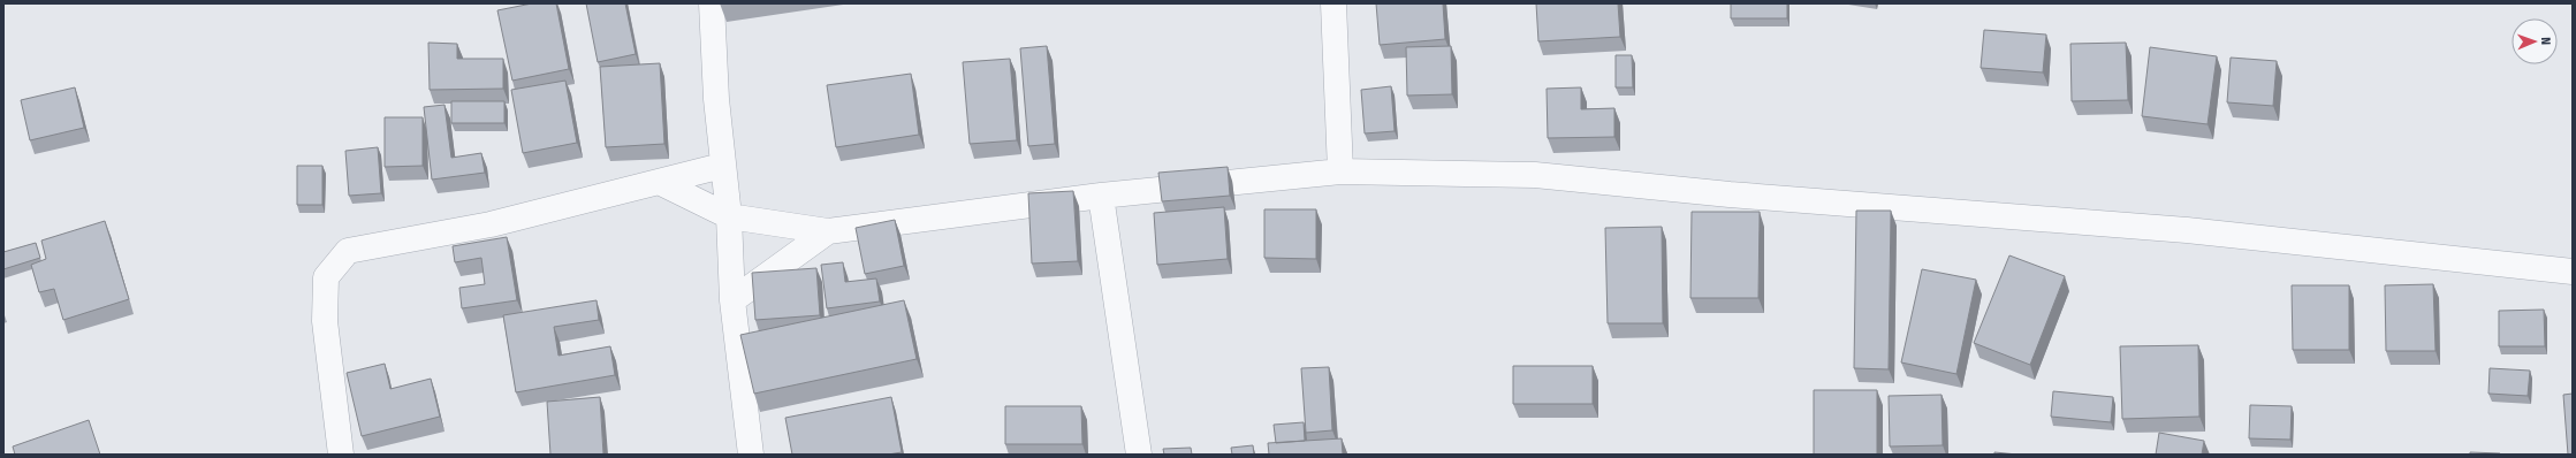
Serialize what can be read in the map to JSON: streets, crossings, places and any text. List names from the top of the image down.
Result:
{
  "north": "right"
}
